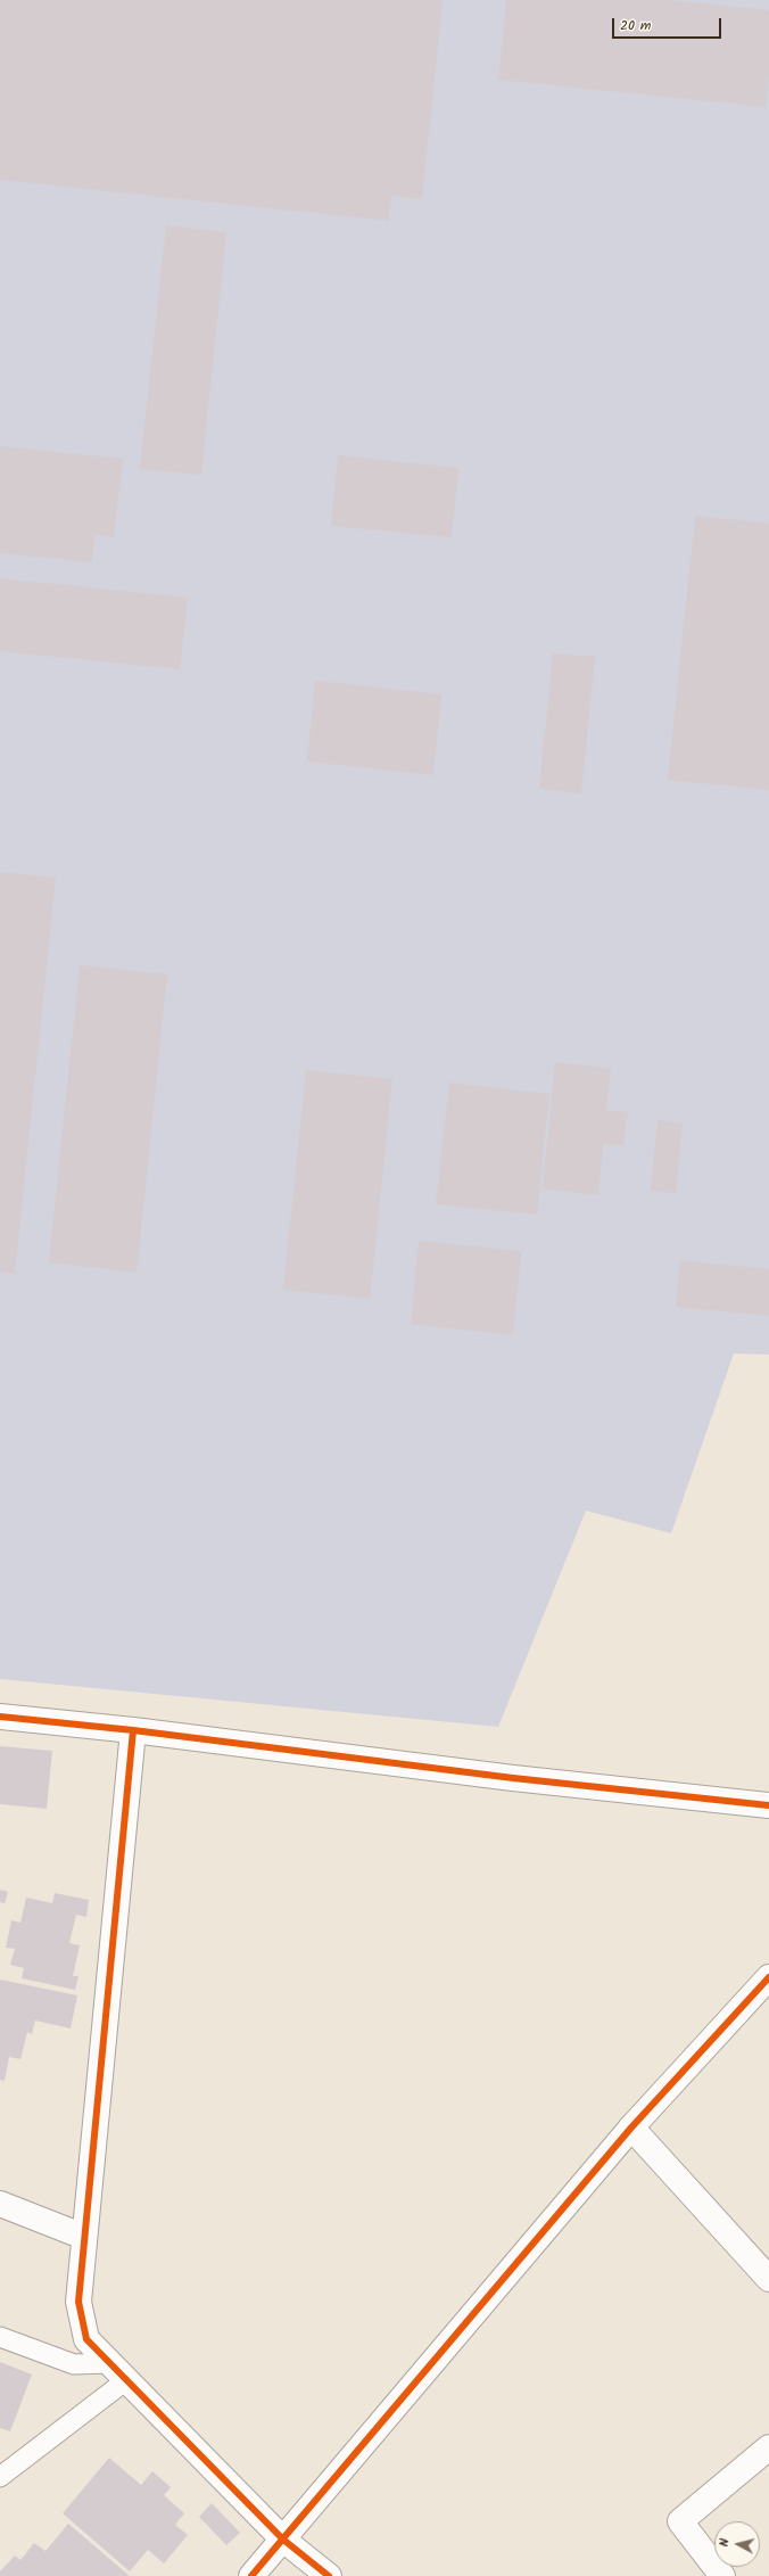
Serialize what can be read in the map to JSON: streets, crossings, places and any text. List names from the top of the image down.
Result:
{
  "scale_bar": "20 m",
  "north": "left"
}
